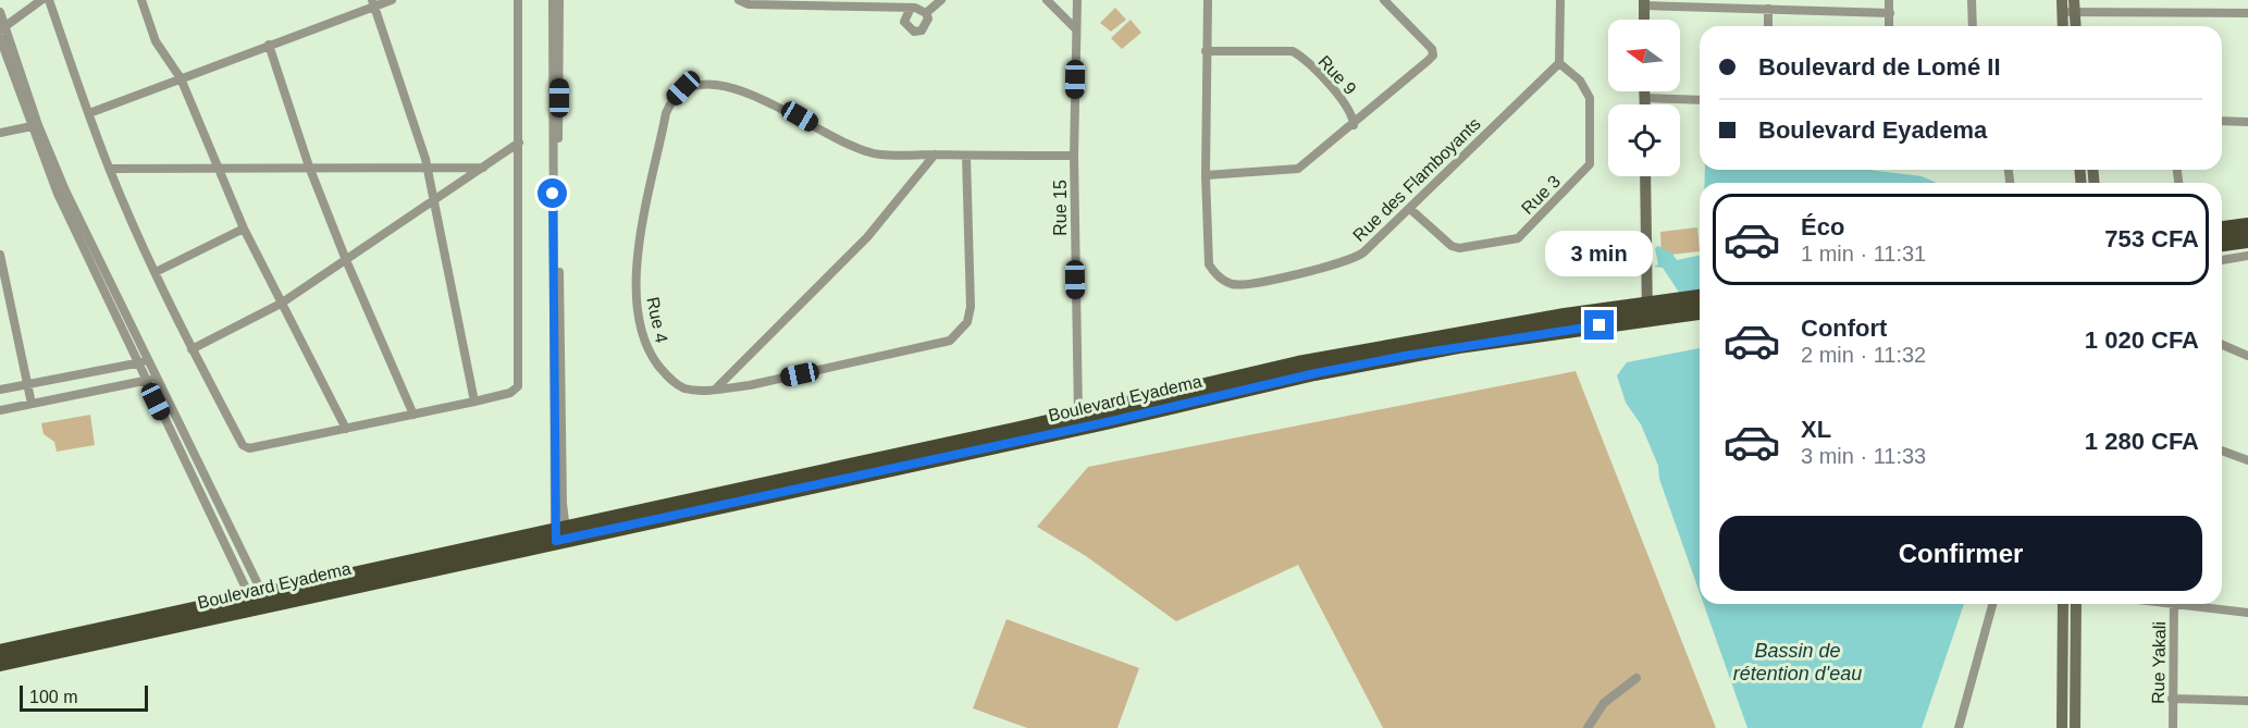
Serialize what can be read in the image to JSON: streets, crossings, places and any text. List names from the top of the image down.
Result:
{
  "streets": {
    "highway": ["Boulevard Eyadema"],
    "street": [
      "Rue 9",
      "Rue des Flamboyants",
      "Rue 3",
      "Rue 15",
      "Rue 4",
      "Rue Yakali"
    ]
  },
  "crossings": [
    ["Rue 9", "Rue des Flamboyants"],
    ["Rue des Flamboyants", "Rue 3"],
    ["Rue 15", "Rue 4"],
    ["Rue 15", "Boulevard Eyadema"]
  ],
  "water": ["Bassin de rétention d'eau"],
  "scale_bar": "100 m",
  "north": "left",
  "page": {
    "banner": ["Boulevard de Lomé II", "Boulevard Eyadema"],
    "list": [
      {
        "name": "Éco",
        "note": "1 min · 11:31",
        "value": "753 CFA"
      },
      {
        "name": "Confort",
        "note": "2 min · 11:32",
        "value": "1 020 CFA"
      },
      {
        "name": "XL",
        "note": "3 min · 11:33",
        "value": "1 280 CFA"
      }
    ],
    "bubble": "3 min",
    "buttons": "Confirmer",
    "scale": "100 m"
  }
}
